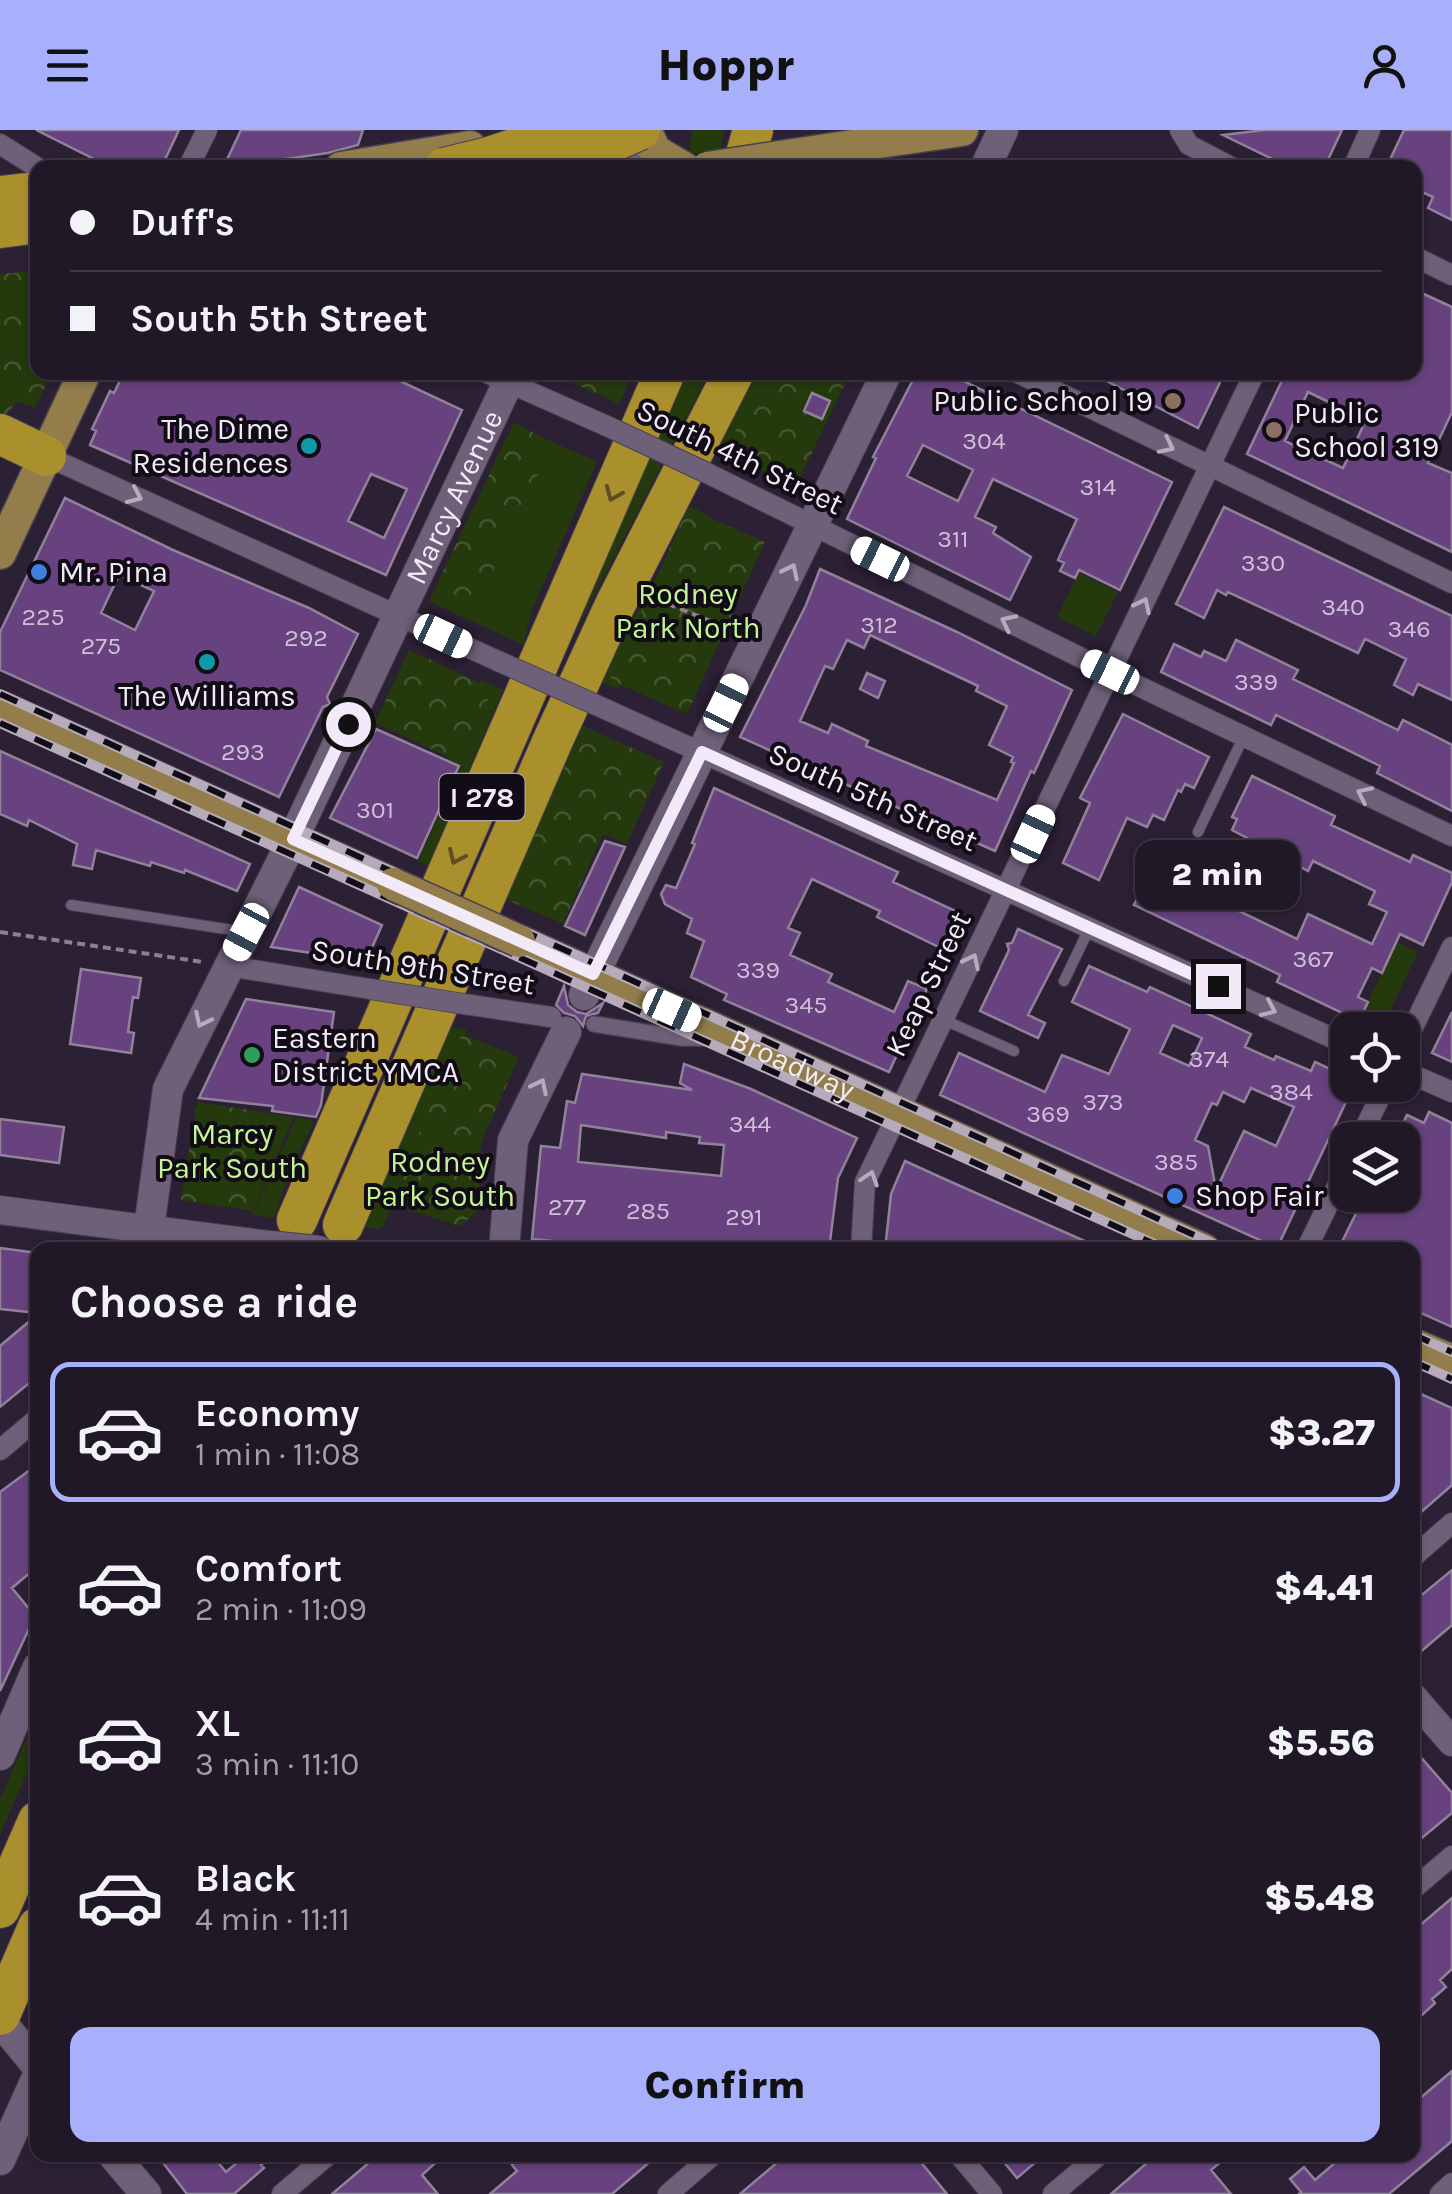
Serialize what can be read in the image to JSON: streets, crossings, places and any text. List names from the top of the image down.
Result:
{
  "streets": {
    "highway": ["I 278"],
    "main road": ["Marcy Avenue", "Broadway"],
    "street": [
      "South 4th Street",
      "South 5th Street",
      "South 9th Street",
      "Keap Street"
    ]
  },
  "crossings": [
    ["South 4th Street", "Keap Street"],
    ["Marcy Avenue", "South 5th Street"],
    ["Marcy Avenue", "South 9th Street"],
    ["Marcy Avenue", "Broadway"],
    ["South 5th Street", "Keap Street"],
    ["South 9th Street", "Broadway"],
    ["Keap Street", "Broadway"]
  ],
  "one_way": ["South 4th Street", "South 5th Street", "Keap Street"],
  "parks": ["Rodney Park North", "Marcy Park South", "Rodney Park South"],
  "places": [
    "Public School 19",
    "Public School 319",
    "The Dime Residences",
    "Mr. Pina",
    "The Williams",
    "Eastern District YMCA",
    "Shop Fair"
  ],
  "house_numbers": [
    "304",
    "314",
    "311",
    "330",
    "340",
    "225",
    "312",
    "346",
    "292",
    "275",
    "339",
    "293",
    "301",
    "367",
    "339",
    "345",
    "374",
    "384",
    "373",
    "369",
    "344",
    "385",
    "277",
    "285",
    "291"
  ],
  "page": {
    "header": "Hoppr",
    "banner": ["Duff's", "South 5th Street"],
    "bubble": "2 min",
    "heading": "Choose a ride",
    "list": [
      {
        "name": "Economy",
        "note": "1 min · 11:08",
        "value": "$3.27"
      },
      {
        "name": "Comfort",
        "note": "2 min · 11:09",
        "value": "$4.41"
      },
      {
        "name": "XL",
        "note": "3 min · 11:10",
        "value": "$5.56"
      },
      {
        "name": "Black",
        "note": "4 min · 11:11",
        "value": "$5.48"
      }
    ],
    "buttons": "Confirm"
  }
}
